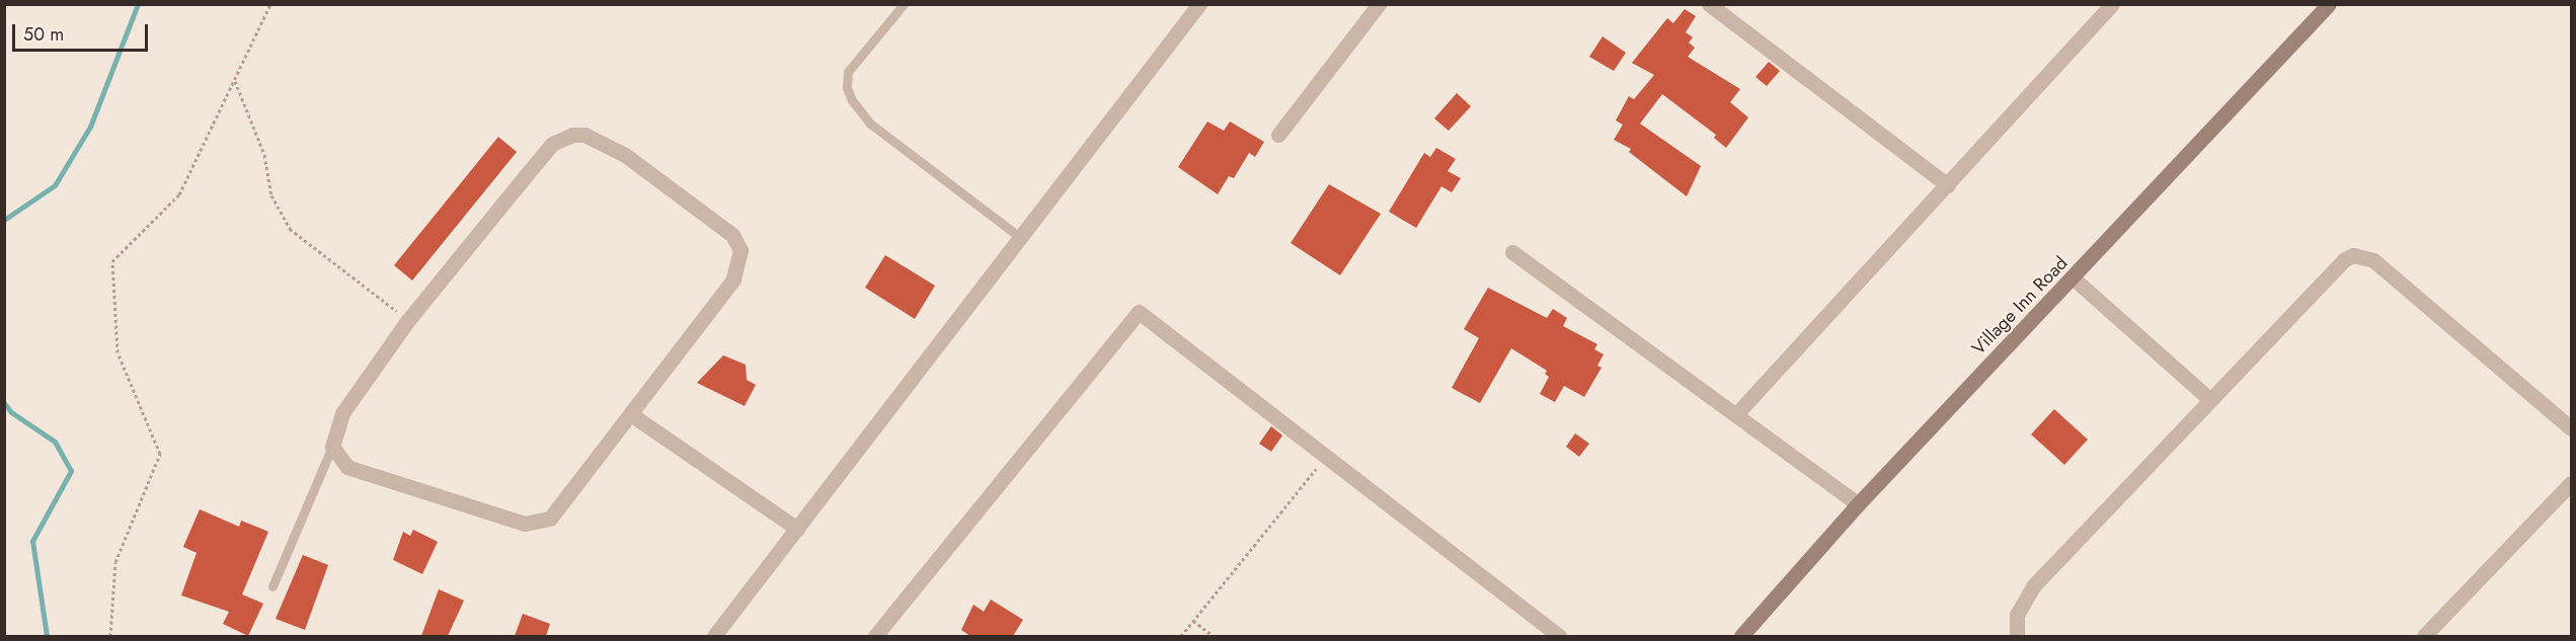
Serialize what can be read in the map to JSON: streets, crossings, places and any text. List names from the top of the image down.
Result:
{
  "streets": {
    "street": ["Village Inn Road"]
  },
  "scale_bar": "50 m"
}
